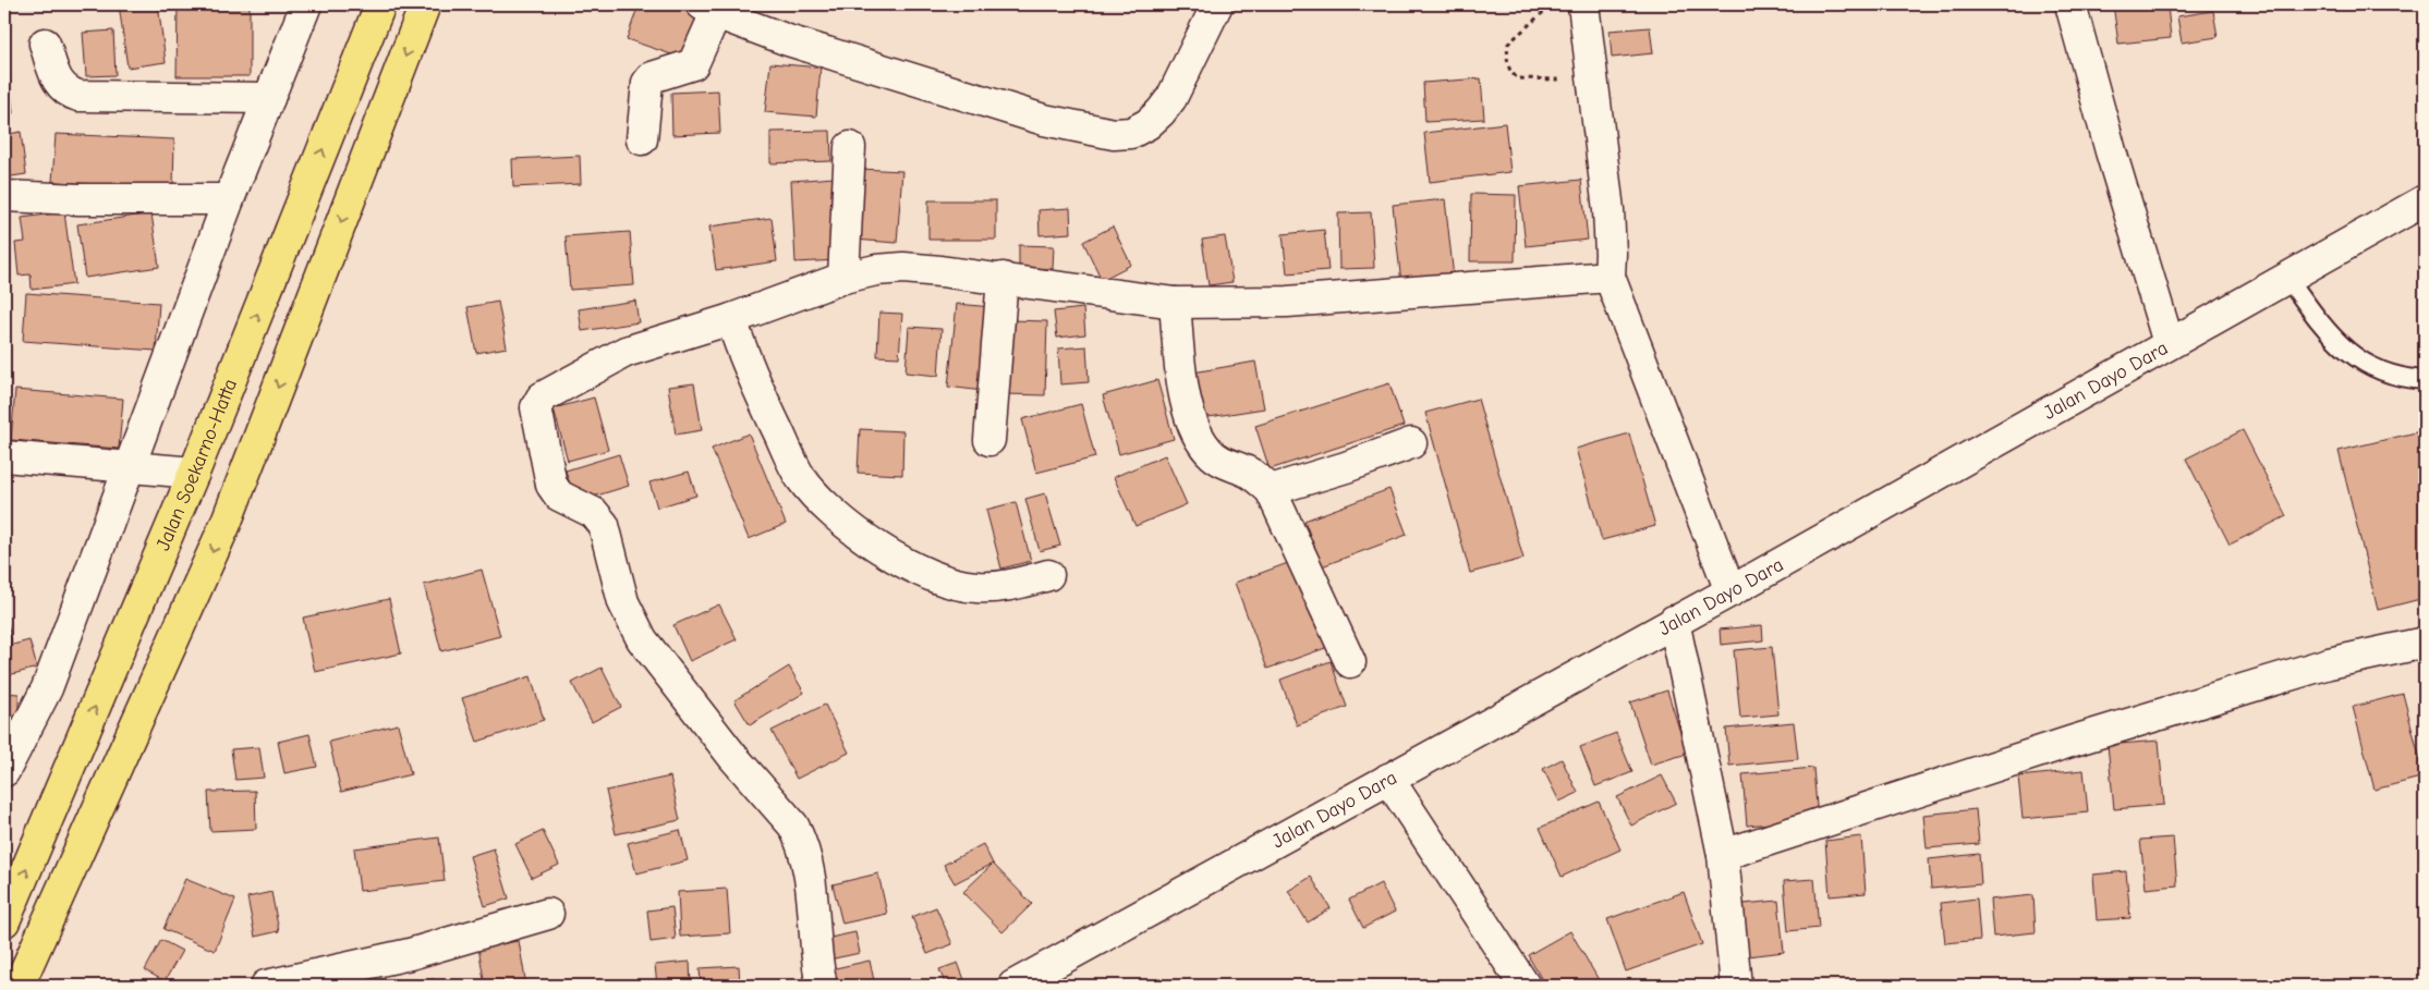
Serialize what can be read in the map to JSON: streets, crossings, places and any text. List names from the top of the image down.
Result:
{
  "streets": {
    "main road": ["Jalan Soekarno-Hatta"],
    "street": ["Jalan Dayo Dara"]
  }
}
